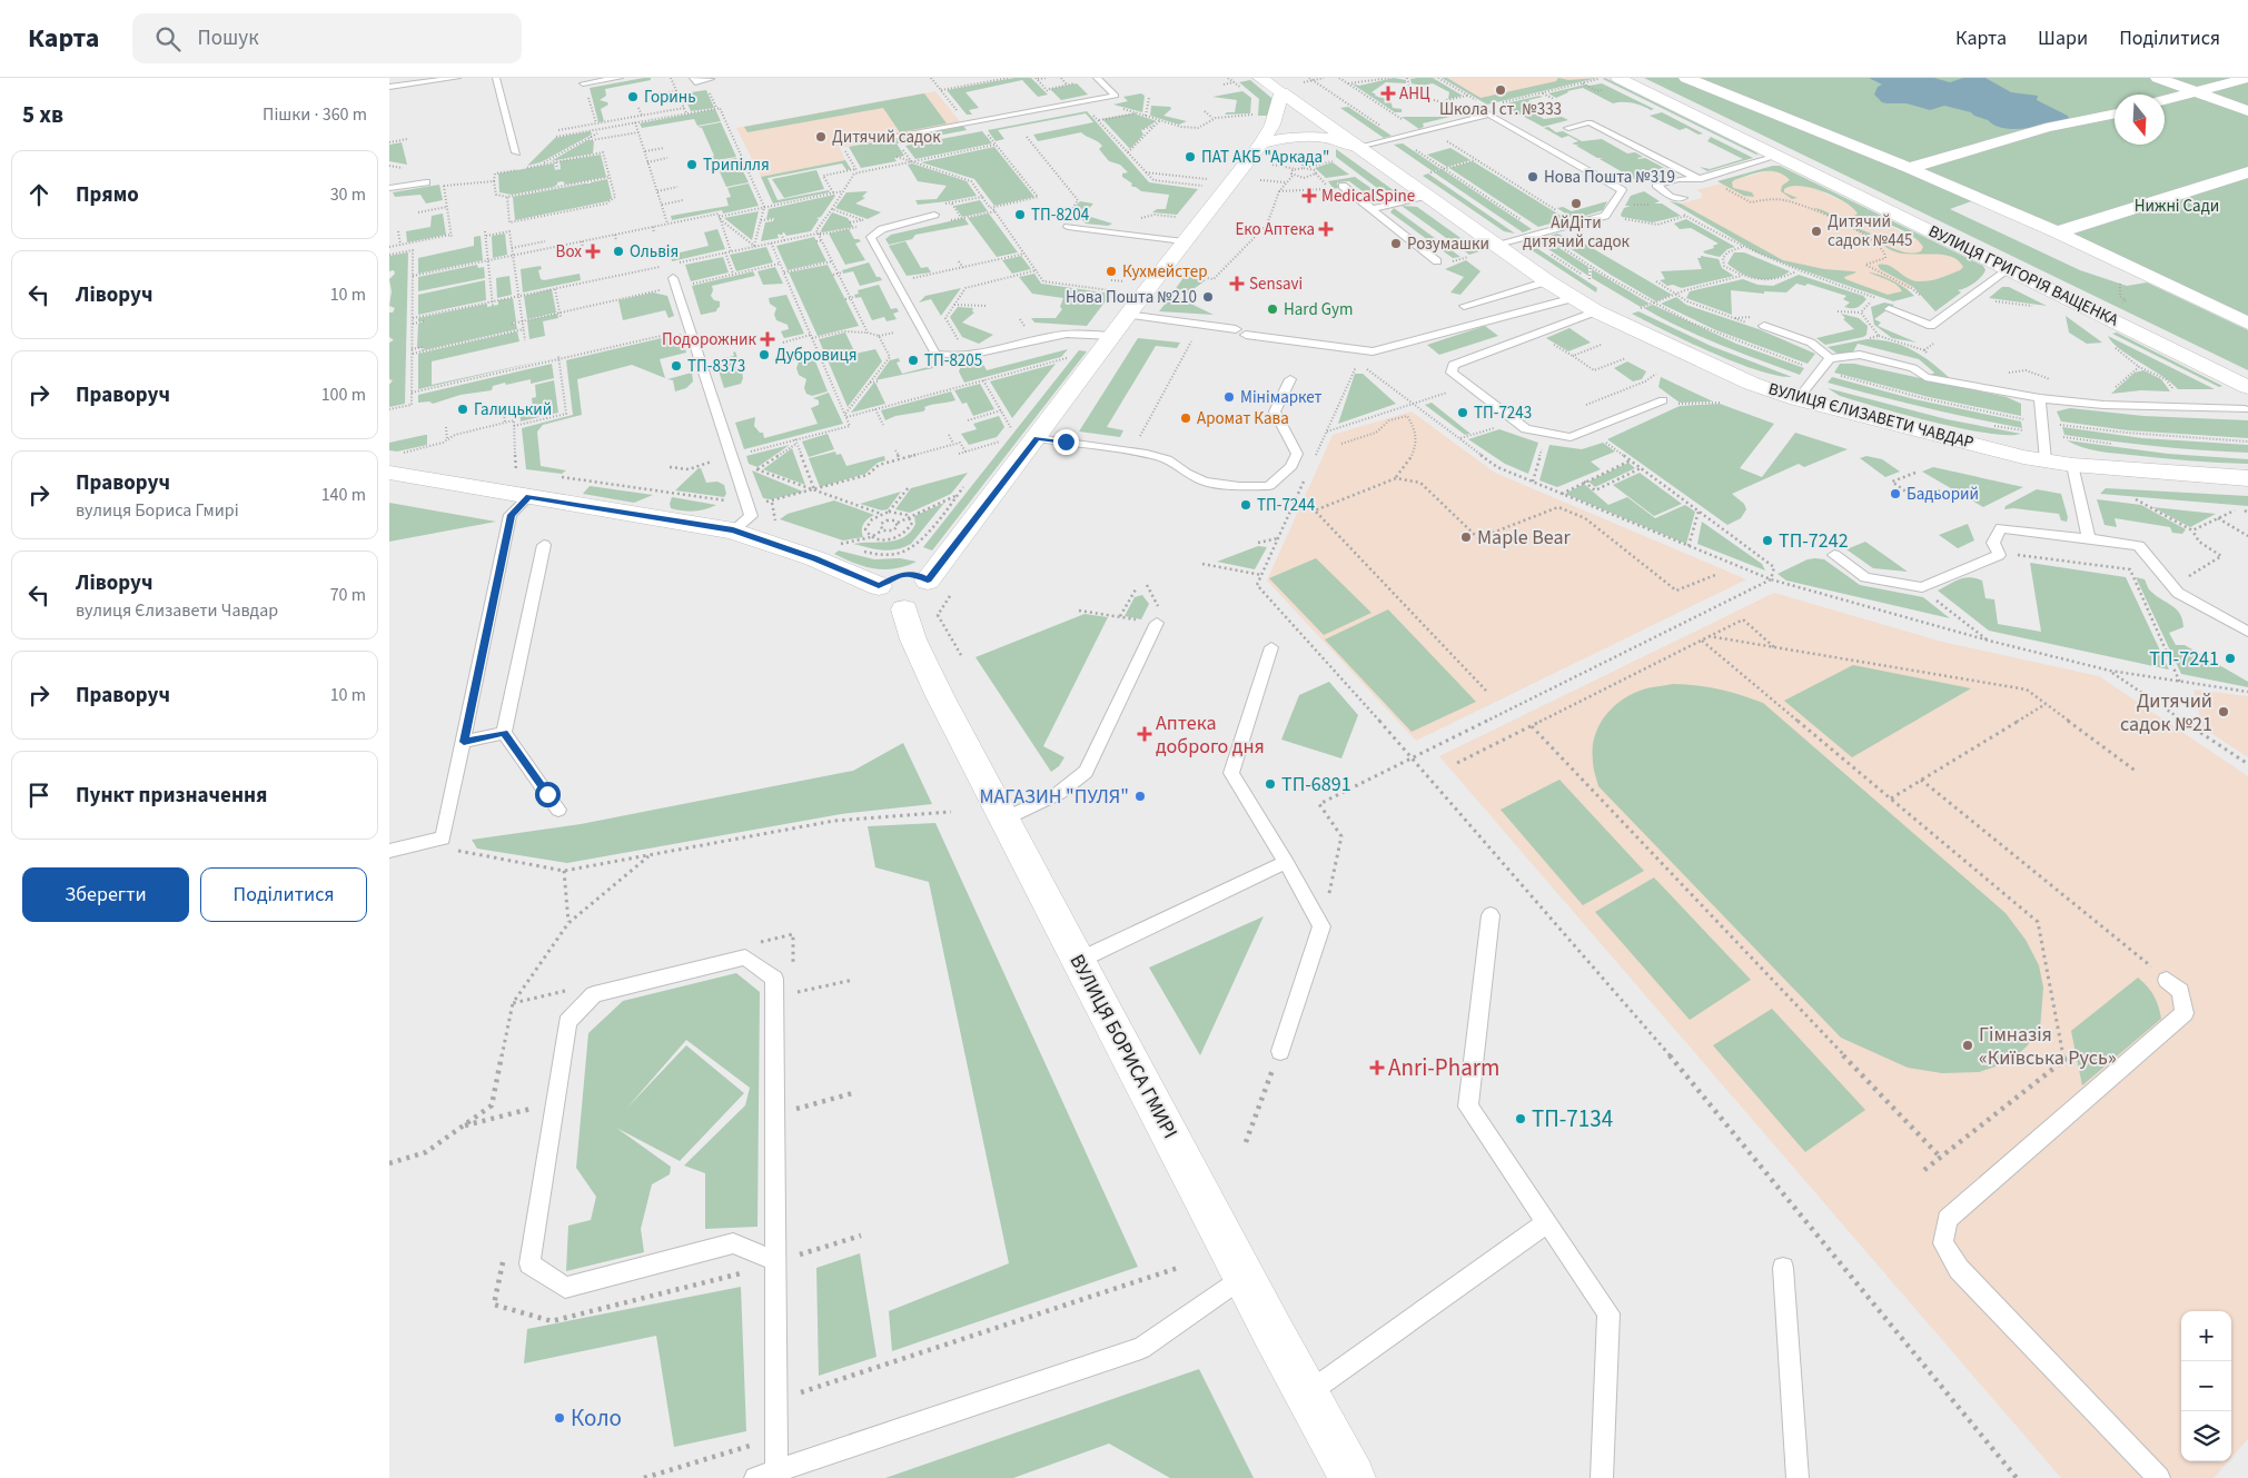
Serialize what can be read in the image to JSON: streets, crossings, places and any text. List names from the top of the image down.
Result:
{
  "streets": {
    "street": ["ВУЛИЦЯ ГРИГОРІЯ ВАЩЕНКА", "ВУЛИЦЯ ЄЛИЗАВЕТИ ЧАВДАР", "ВУЛИЦЯ БОРИСА ГМИРІ"]
  },
  "parks": ["Нижні Сади"],
  "places": {
    "other": [
      "Школа І ст. №333",
      "Горинь",
      "Дитячий садок",
      "ПАТ АКБ \"Аркада\"",
      "Трипілля",
      "Нова Пошта №319",
      "АйДіти дитячий садок",
      "ТП-8204",
      "Дитячий садок №445",
      "Розумашки",
      "Ольвія",
      "Кухмейстер",
      "Нова Пошта №210",
      "Hard Gym",
      "Дубровиця",
      "ТП-8205",
      "ТП-8373",
      "Мінімаркет",
      "Галицький",
      "ТП-7243",
      "Аромат Кава",
      "Бадьорий",
      "ТП-7244",
      "Maple Bear",
      "ТП-7242",
      "ТП-7241",
      "Дитячий садок №21",
      "ТП-6891",
      "МАГАЗИН \"ПУЛЯ\"",
      "Гімназія «Київська Русь»",
      "ТП-7134",
      "Коло"
    ],
    "health": [
      "АНЦ",
      "MedicalSpine",
      "Еко Аптека",
      "Box",
      "Sensavi",
      "Подорожник",
      "Аптека доброго дня",
      "Anri-Pharm"
    ]
  },
  "north": "bottom",
  "page": {
    "header": "Карта",
    "search": "Пошук",
    "nav": ["Карта", "Шари", "Поділитися"],
    "heading": ["5 хв", "Пішки · 360 m"],
    "list": [
      ["Прямо", "30 m"],
      ["Ліворуч", "10 m"],
      ["Праворуч", "100 m"],
      ["Праворуч", "вулиця Бориса Гмирі", "140 m"],
      ["Ліворуч", "вулиця Єлизавети Чавдар", "70 m"],
      ["Праворуч", "10 m"],
      "Пункт призначення"
    ],
    "buttons": ["Зберегти", "Поділитися"],
    "map_buttons": ["+", "−"]
  }
}
